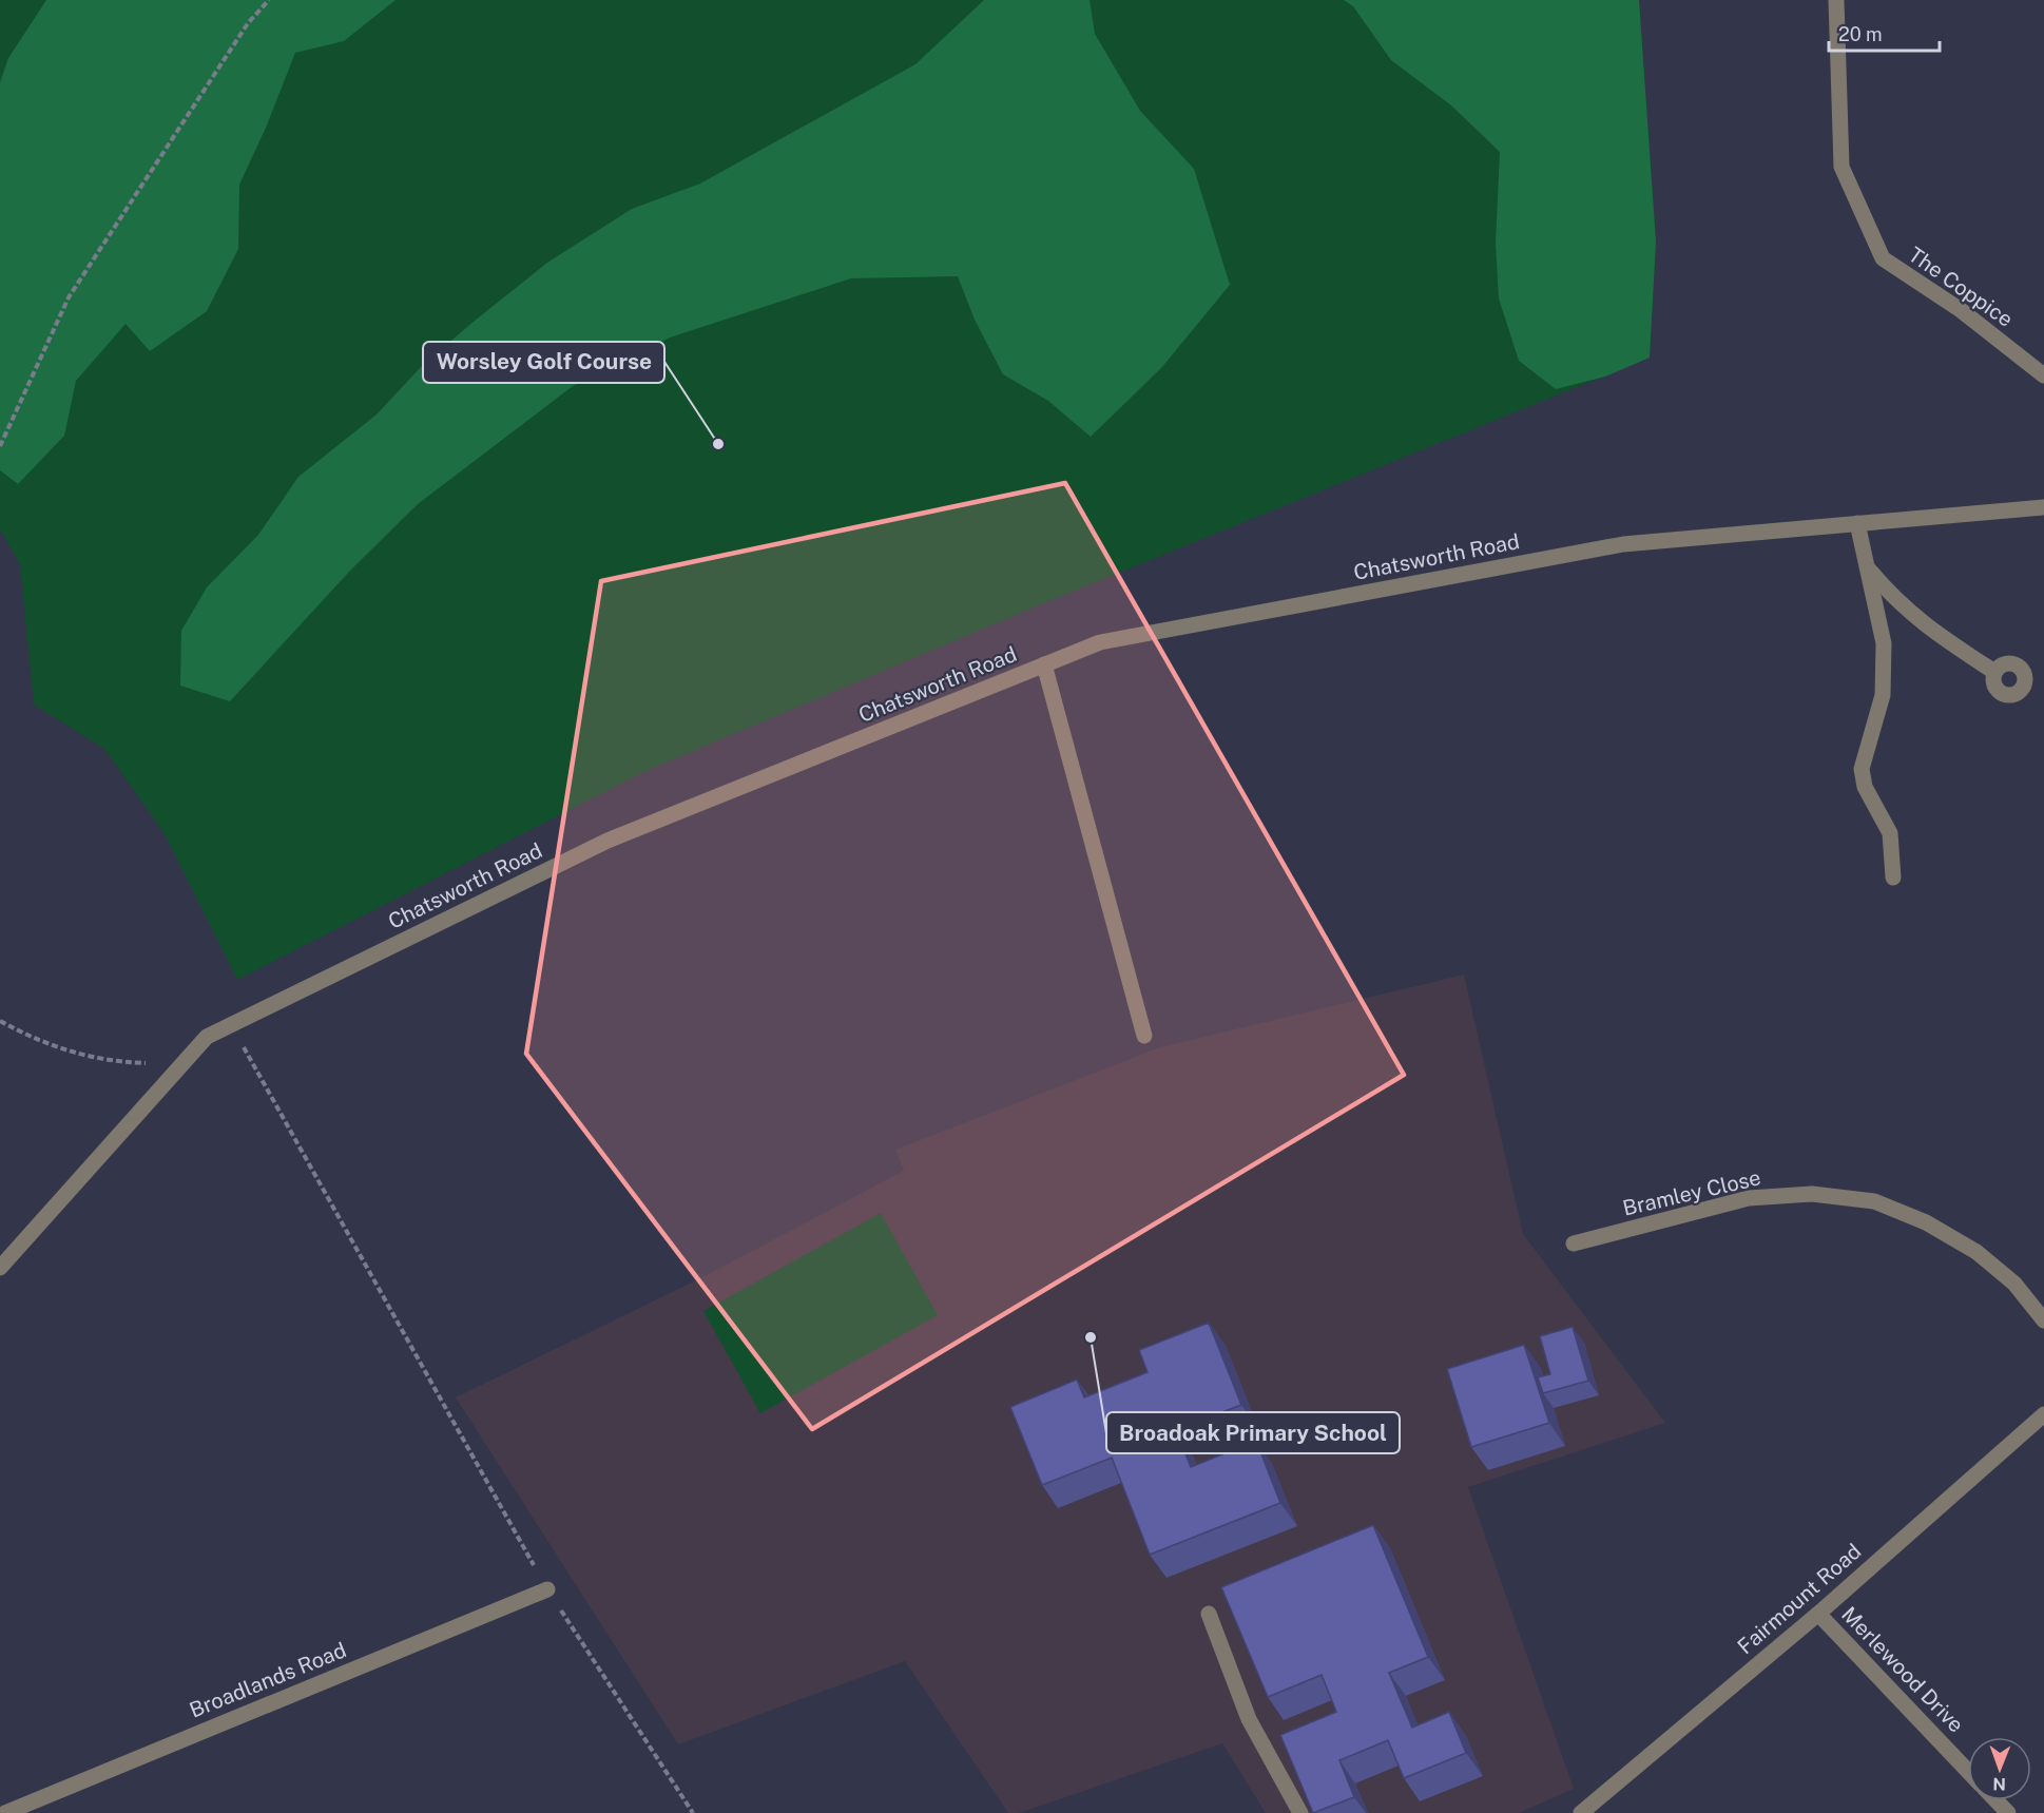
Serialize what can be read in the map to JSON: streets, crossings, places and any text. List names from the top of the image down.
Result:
{
  "streets": {
    "street": [
      "The Coppice",
      "Chatsworth Road",
      "Bramley Close",
      "Fairmount Road",
      "Merlewood Drive",
      "Broadlands Road"
    ]
  },
  "crossings": [
    ["Fairmount Road", "Merlewood Drive"]
  ],
  "places": ["Worsley Golf Course", "Broadoak Primary School"],
  "scale_bar": "20 m",
  "north": "bottom"
}
